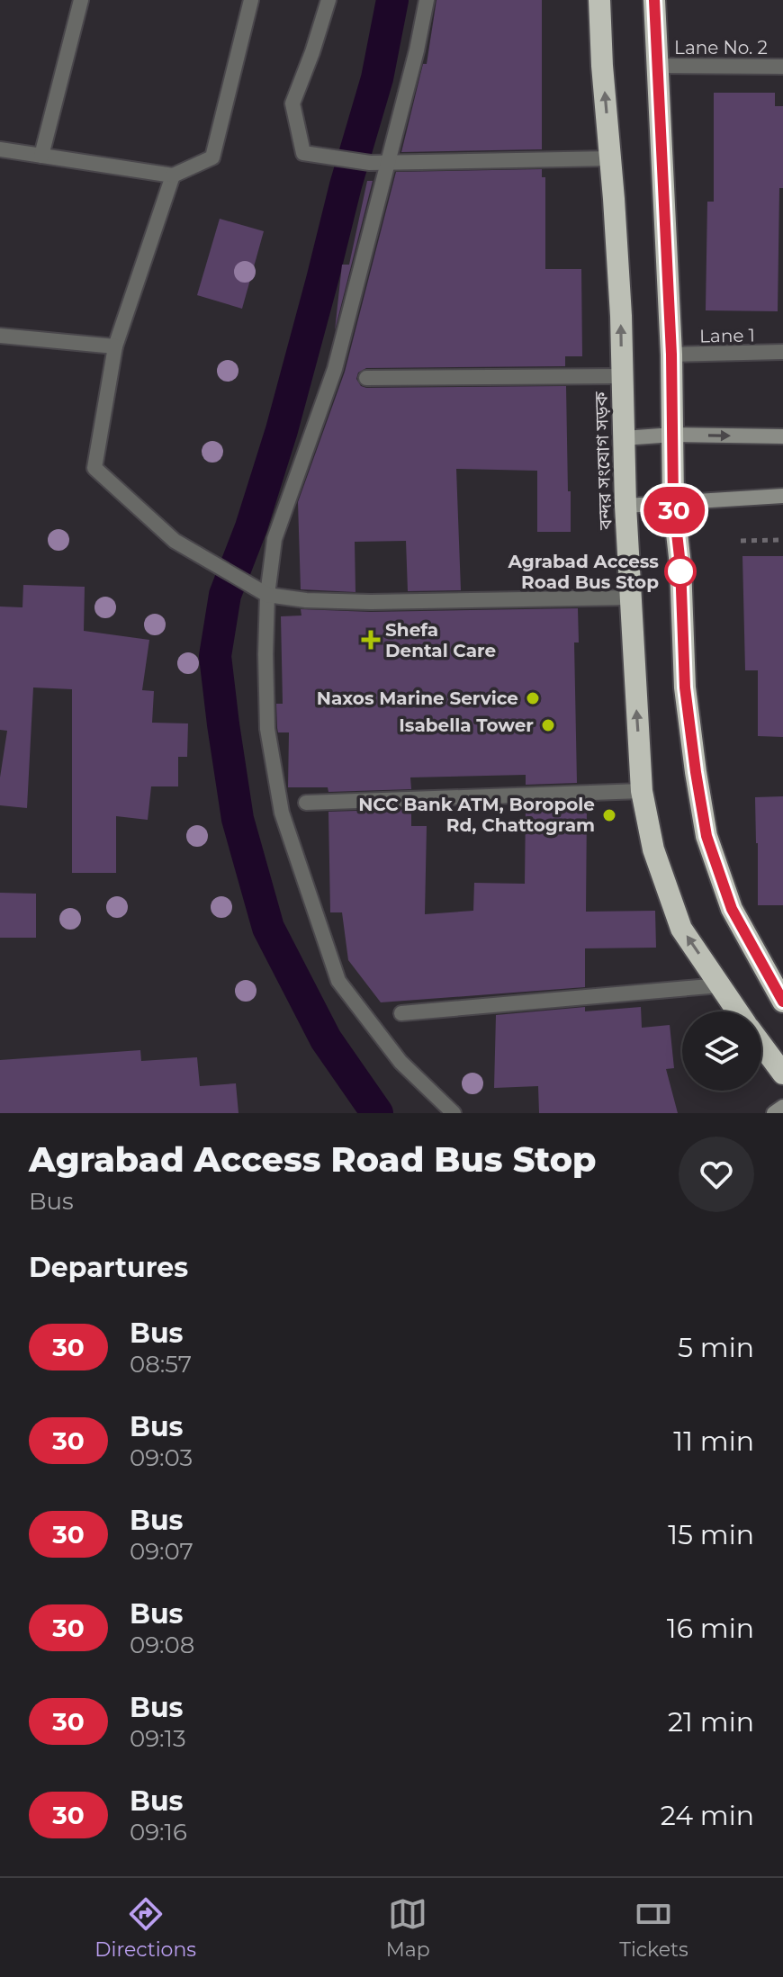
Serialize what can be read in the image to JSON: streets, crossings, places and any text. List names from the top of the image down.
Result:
{
  "streets": {
    "highway": ["বন্দর সংযোগ সড়ক"],
    "street": ["Lane No. 2", "Lane 1"]
  },
  "places": {
    "other": [
      "Agrabad Access Road Bus Stop",
      "Naxos Marine Service",
      "Isabella Tower",
      "NCC Bank ATM, Boropole Rd, Chattogram"
    ],
    "health": ["Shefa Dental Care"]
  },
  "lines": ["bus line 30"],
  "page": {
    "on_map": "30",
    "heading": [
      ["Agrabad Access Road Bus Stop", "Bus"],
      "Departures"
    ],
    "list": [
      {
        "mark": "30",
        "name": "Bus",
        "note": "08:57",
        "value": "5 min"
      },
      {
        "mark": "30",
        "name": "Bus",
        "note": "09:03",
        "value": "11 min"
      },
      {
        "mark": "30",
        "name": "Bus",
        "note": "09:07",
        "value": "15 min"
      },
      {
        "mark": "30",
        "name": "Bus",
        "note": "09:08",
        "value": "16 min"
      },
      {
        "mark": "30",
        "name": "Bus",
        "note": "09:13",
        "value": "21 min"
      },
      {
        "mark": "30",
        "name": "Bus",
        "note": "09:16",
        "value": "24 min"
      }
    ],
    "tabs": ["Directions", "Map", "Tickets"]
  }
}
